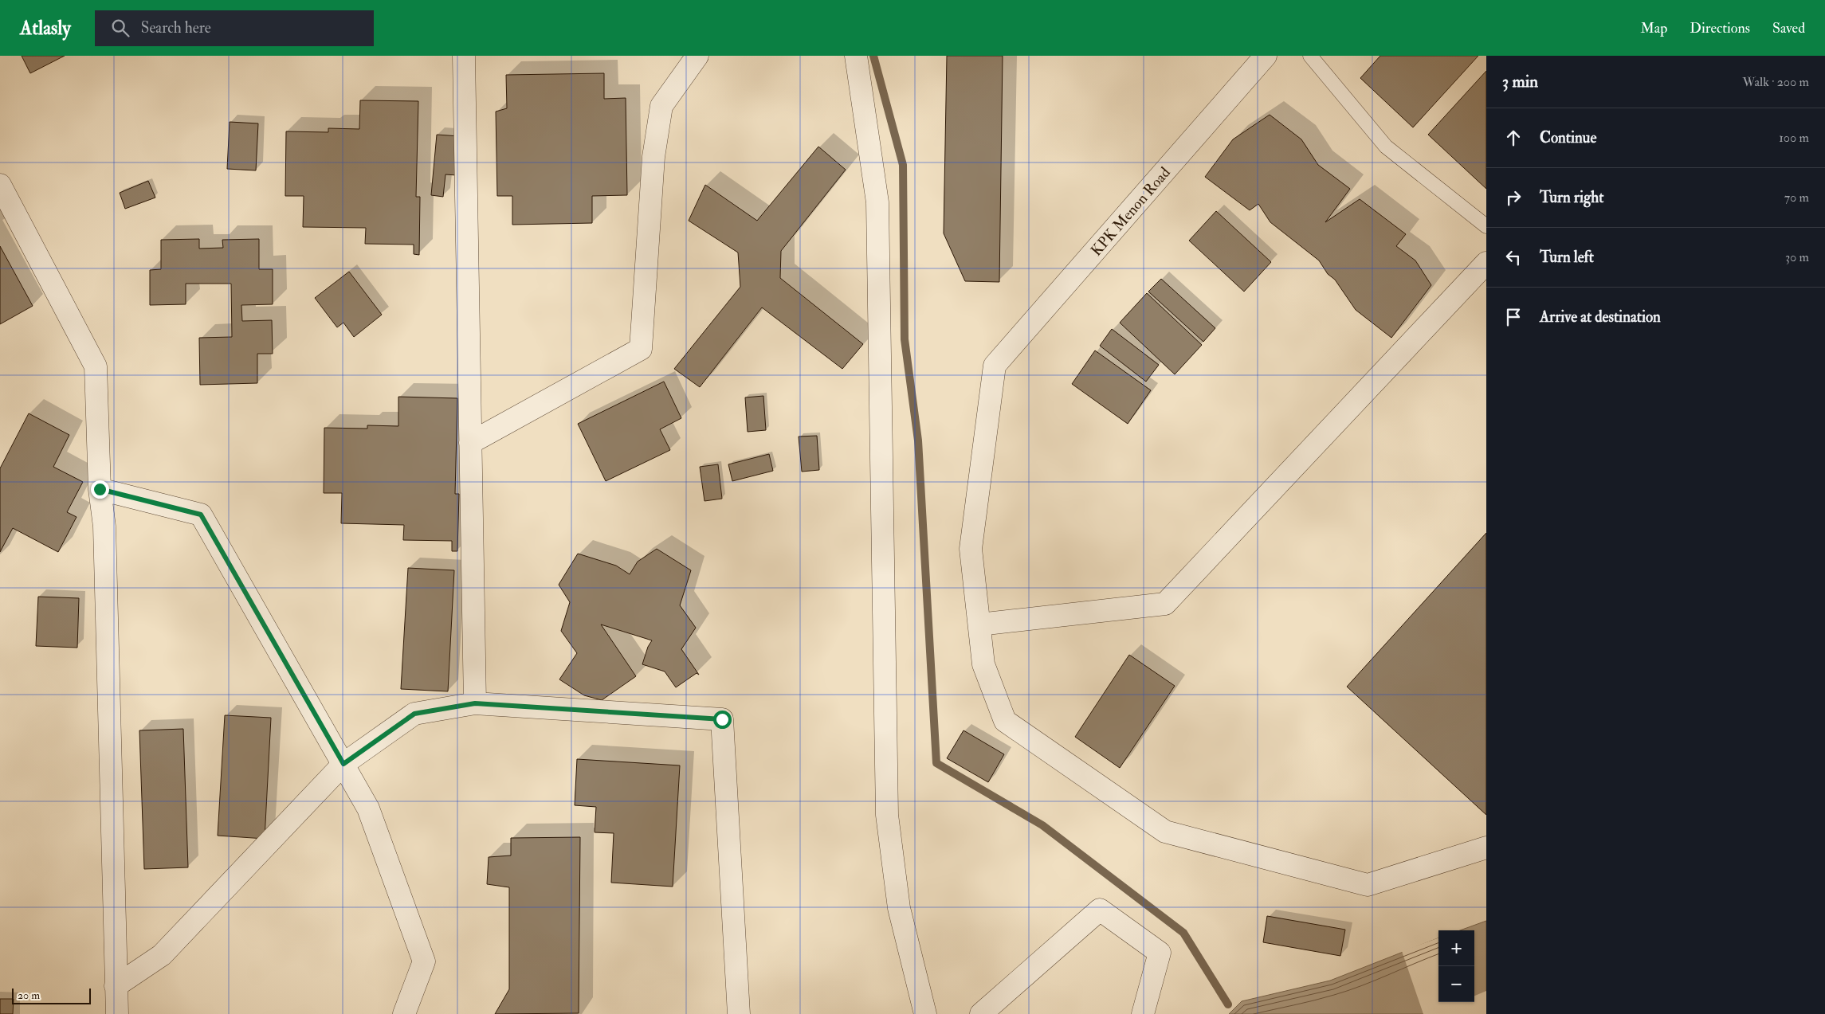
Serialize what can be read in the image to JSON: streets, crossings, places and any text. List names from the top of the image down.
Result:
{
  "streets": {
    "street": ["KPK Menon Road"]
  },
  "scale_bar": "20 m",
  "page": {
    "header": "Atlasly",
    "search": "Search here",
    "nav": ["Map", "Directions", "Saved"],
    "heading": ["3 min", "Walk · 200 m"],
    "list": [
      ["Continue", "100 m"],
      ["Turn right", "70 m"],
      ["Turn left", "30 m"],
      "Arrive at destination"
    ],
    "map_buttons": ["+", "−"],
    "scale": "20 m"
  }
}
